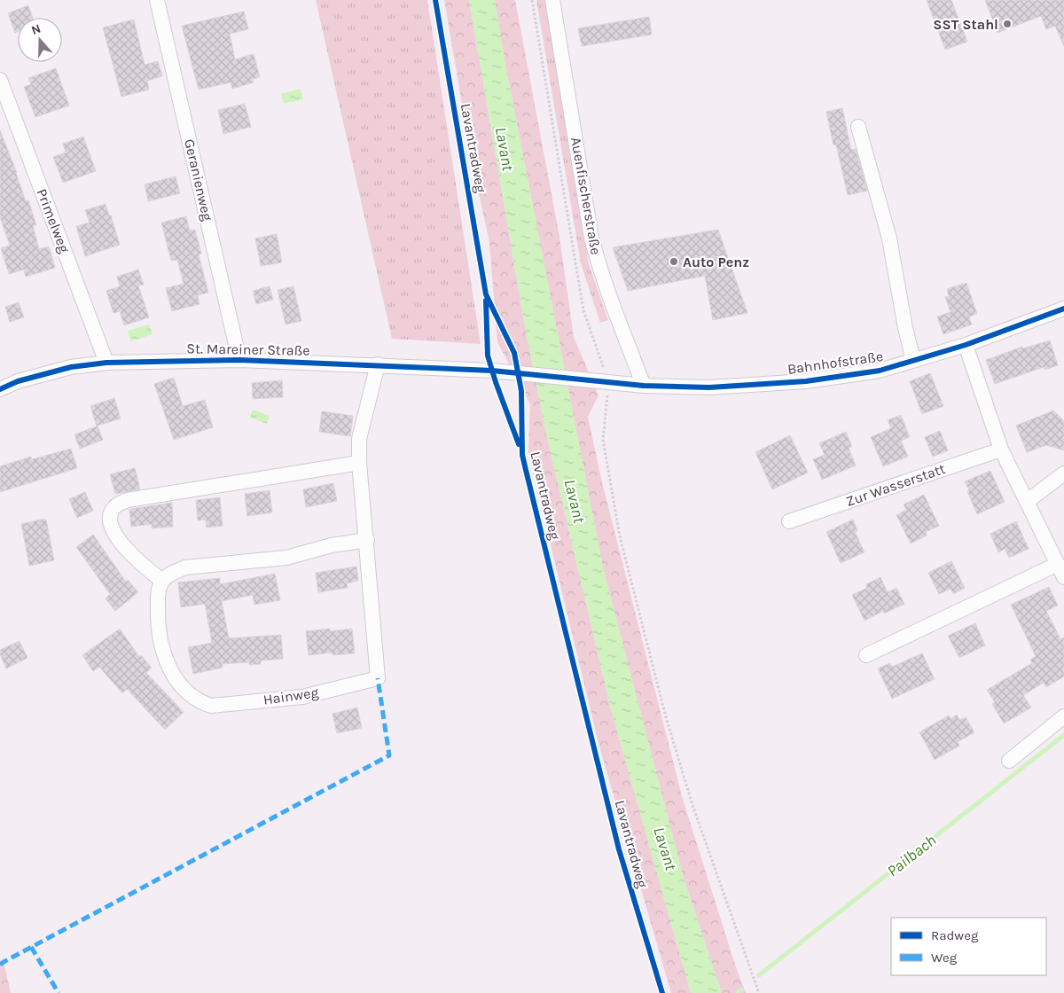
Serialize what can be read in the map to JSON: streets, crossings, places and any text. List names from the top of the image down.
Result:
{
  "streets": {
    "street": [
      "Geranienweg",
      "Auenfischerstraße",
      "Primelweg",
      "St. Mareiner Straße",
      "Bahnhofstraße",
      "Zur Wasserstatt",
      "Hainweg"
    ],
    "cycle path": ["Lavantradweg"]
  },
  "crossings": [
    ["Geranienweg", "St. Mareiner Straße"],
    ["Auenfischerstraße", "Bahnhofstraße"],
    ["Primelweg", "St. Mareiner Straße"],
    ["St. Mareiner Straße", "Bahnhofstraße"],
    ["St. Mareiner Straße", "Hainweg"]
  ],
  "water": ["Lavant", "Pailbach"],
  "places": ["SST Stahl", "Auto Penz"],
  "legend": ["Radweg", "Weg"],
  "north": "top"
}
